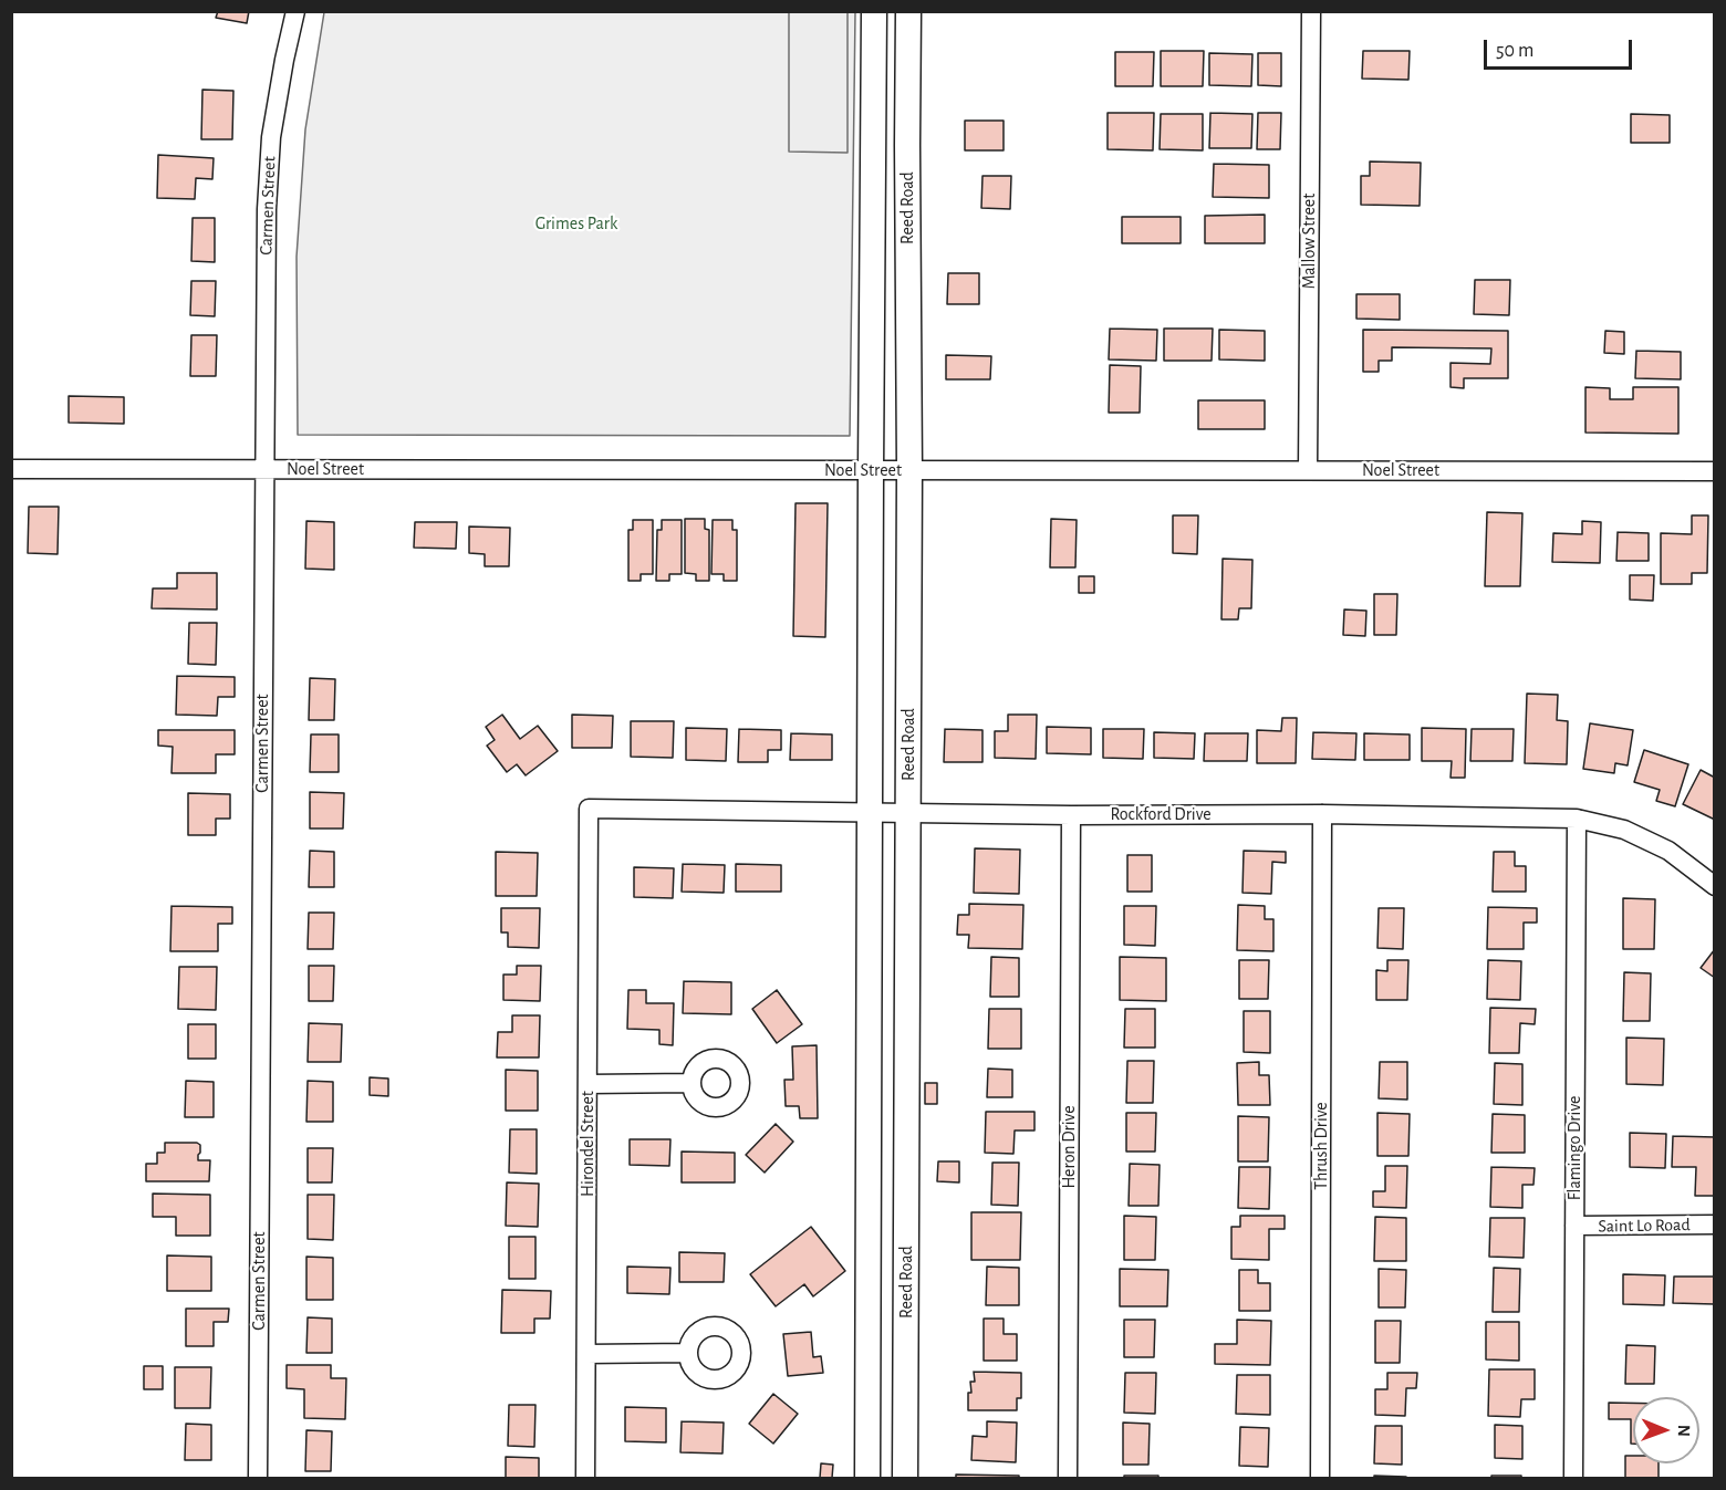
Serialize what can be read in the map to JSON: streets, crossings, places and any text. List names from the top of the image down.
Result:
{
  "streets": {
    "street": [
      "Carmen Street",
      "Reed Road",
      "Mallow Street",
      "Noel Street",
      "Rockford Drive",
      "Hirondel Street",
      "Thrush Drive",
      "Heron Drive",
      "Flamingo Drive",
      "Saint Lo Road"
    ]
  },
  "crossings": [
    ["Carmen Street", "Noel Street"],
    ["Reed Road", "Noel Street"],
    ["Reed Road", "Rockford Drive"],
    ["Mallow Street", "Noel Street"],
    ["Rockford Drive", "Hirondel Street"],
    ["Rockford Drive", "Thrush Drive"],
    ["Rockford Drive", "Heron Drive"],
    ["Rockford Drive", "Flamingo Drive"],
    ["Flamingo Drive", "Saint Lo Road"]
  ],
  "parks": ["Grimes Park"],
  "scale_bar": "50 m",
  "north": "right"
}
